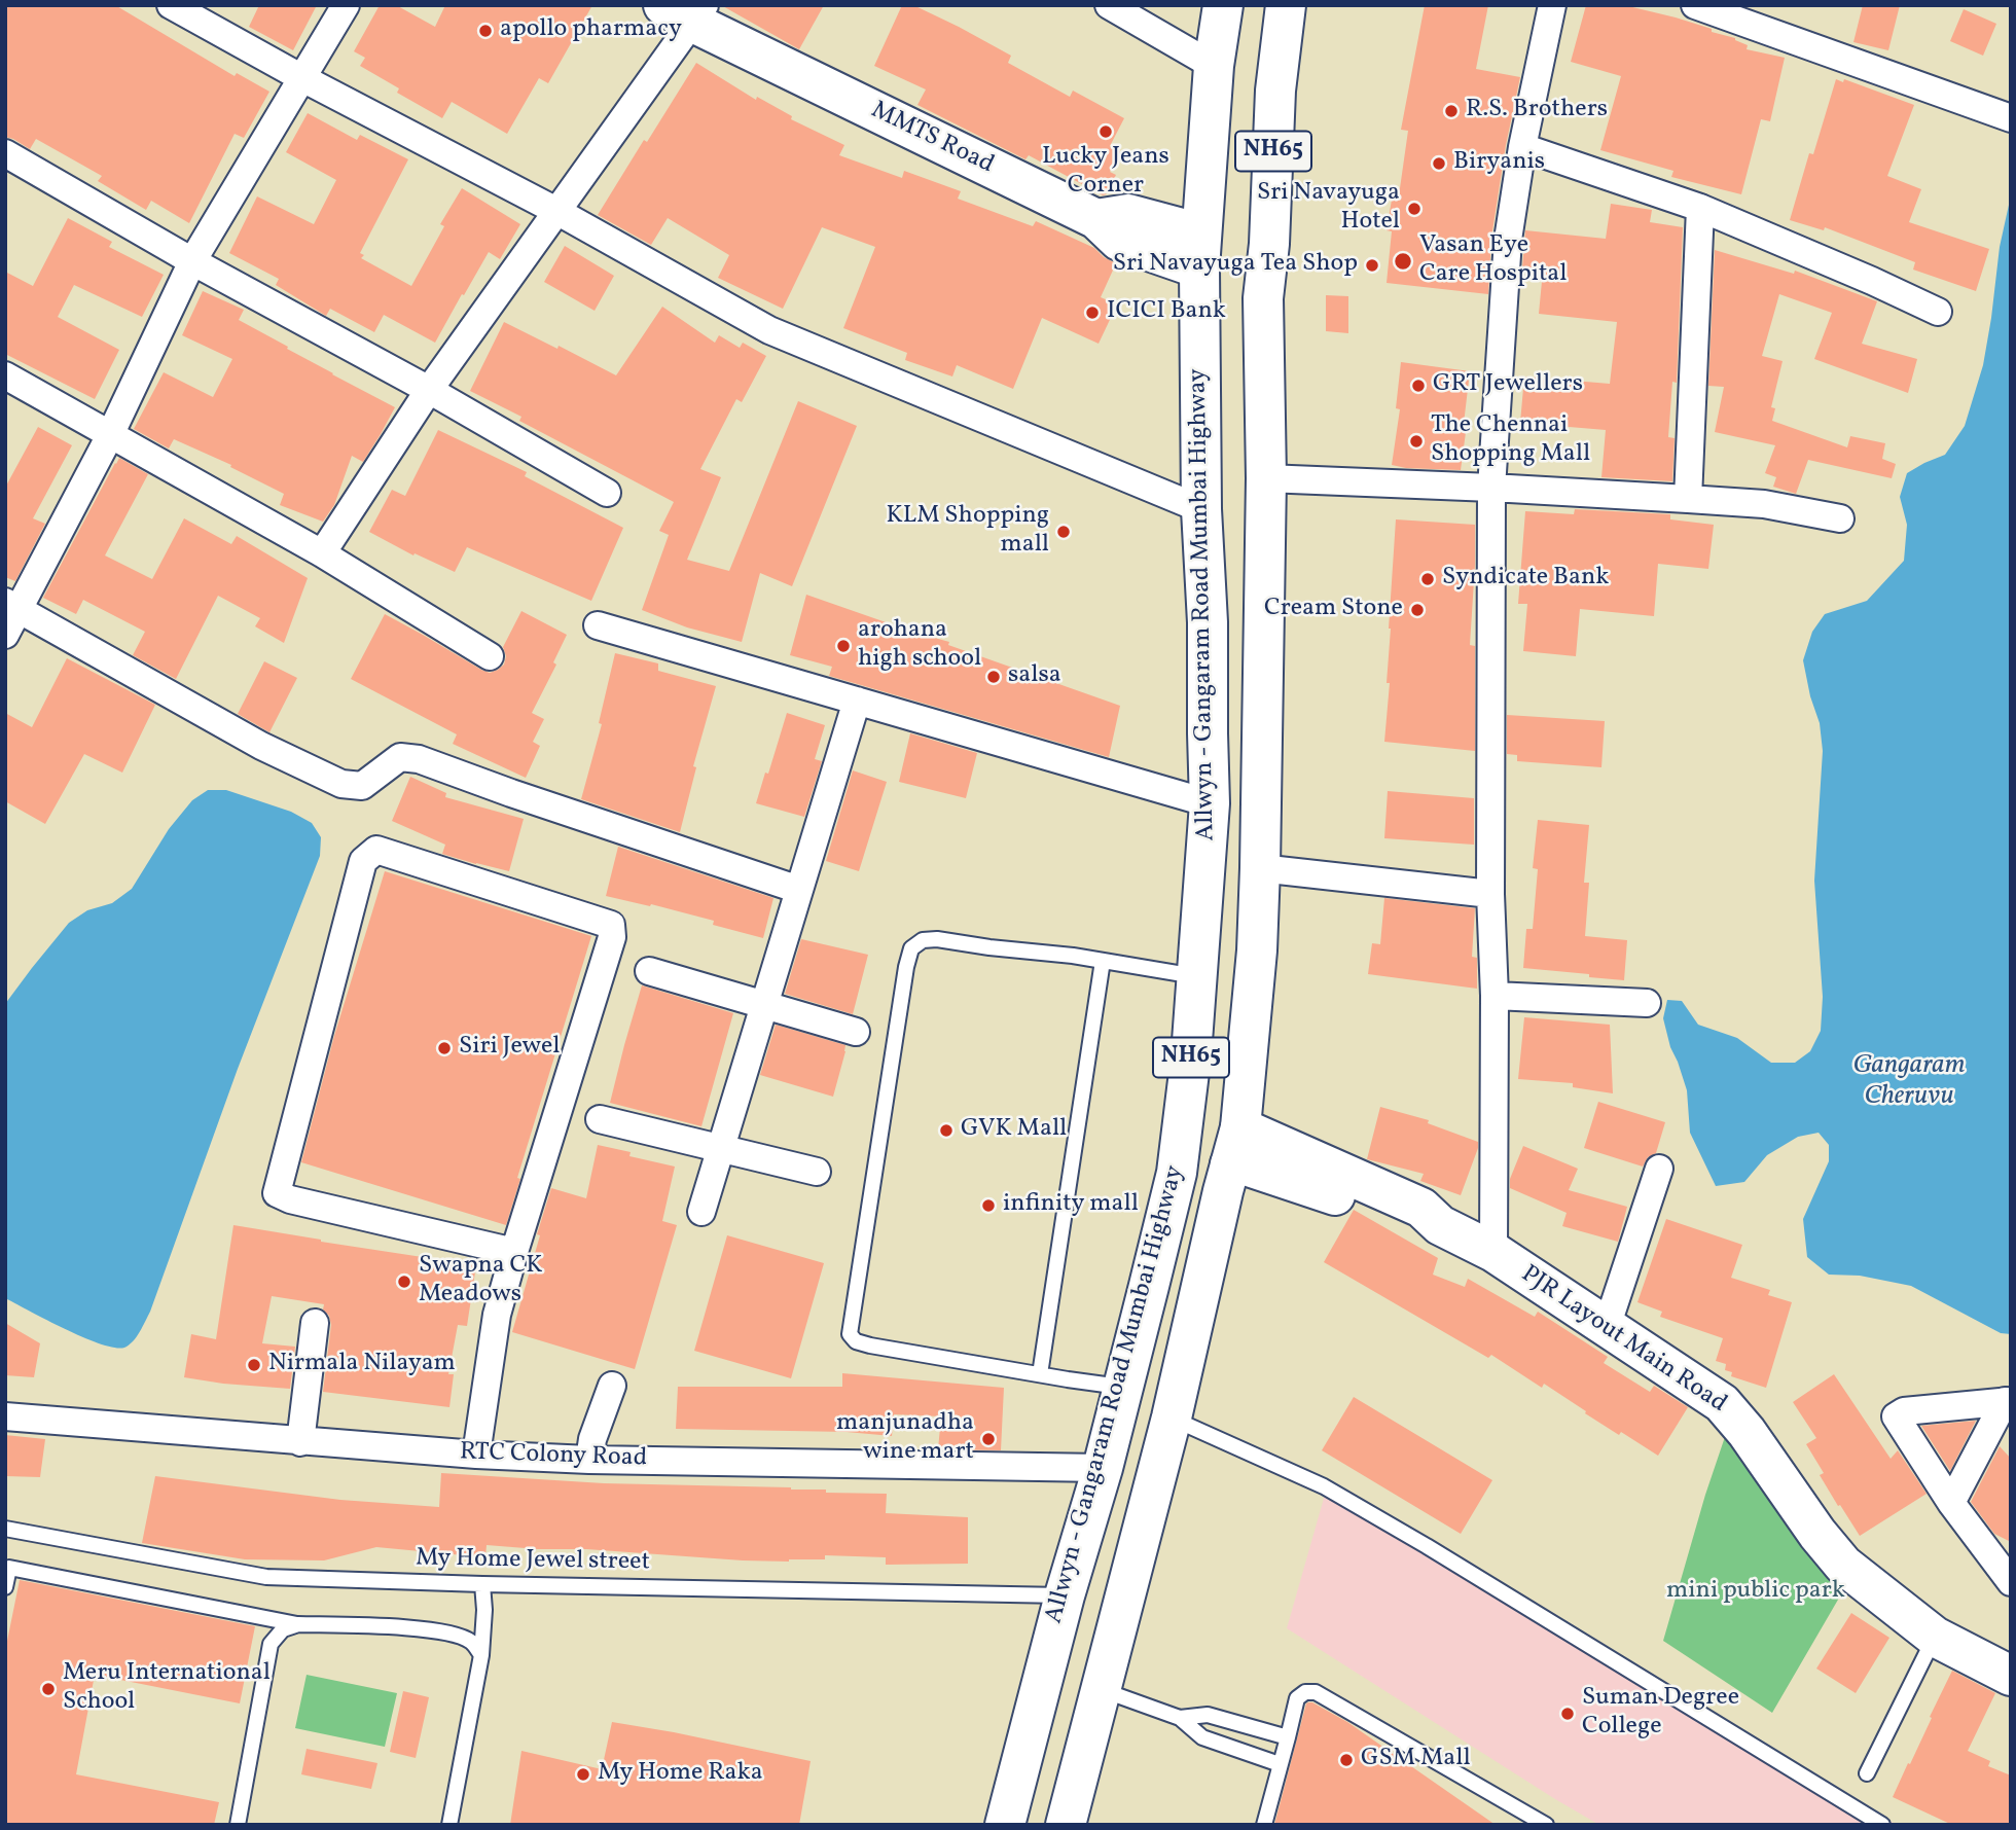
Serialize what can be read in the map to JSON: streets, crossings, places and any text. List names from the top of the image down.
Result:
{
  "streets": {
    "main road": [
      "MMTS Road",
      "NH65",
      "Allwyn - Gangaram Road Mumbai Highway",
      "PJR Layout Main Road"
    ],
    "street": ["RTC Colony Road"],
    "lane": ["My Home Jewel street"]
  },
  "crossings": [
    ["MMTS Road", "NH65"],
    ["MMTS Road", "Allwyn - Gangaram Road Mumbai Highway"],
    ["NH65", "Allwyn - Gangaram Road Mumbai Highway"],
    ["Allwyn - Gangaram Road Mumbai Highway", "PJR Layout Main Road"],
    ["Allwyn - Gangaram Road Mumbai Highway", "RTC Colony Road"],
    ["Allwyn - Gangaram Road Mumbai Highway", "My Home Jewel street"]
  ],
  "water": ["Gangaram Cheruvu"],
  "parks": ["mini public park"],
  "places": [
    "apollo pharmacy",
    "R.S. Brothers",
    "Lucky Jeans Corner",
    "Biryanis",
    "Sri Navayuga Hotel",
    "Vasan Eye Care Hospital",
    "Sri Navayuga Tea Shop",
    "ICICI Bank",
    "GRT Jewellers",
    "The Chennai Shopping Mall",
    "KLM Shopping mall",
    "Syndicate Bank",
    "Cream Stone",
    "arohana high school",
    "salsa",
    "Siri Jewel",
    "GVK Mall",
    "infinity mall",
    "Swapna CK Meadows",
    "Nirmala Nilayam",
    "manjunadha wine mart",
    "Meru International School",
    "Suman Degree College",
    "GSM Mall",
    "My Home Raka"
  ]
}
